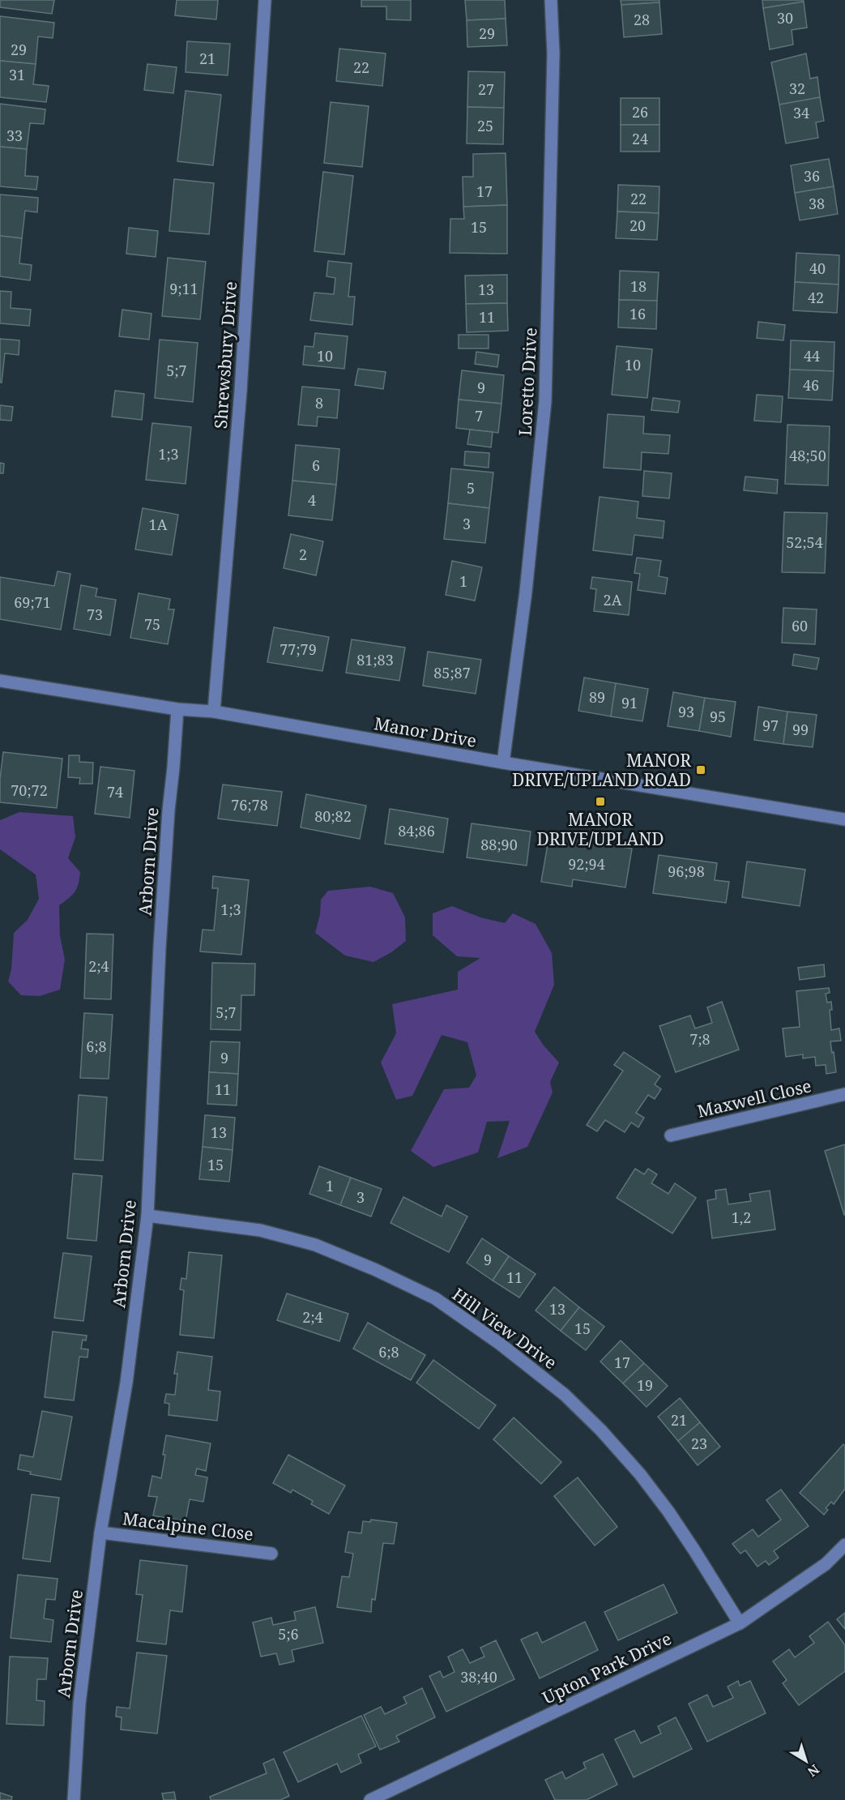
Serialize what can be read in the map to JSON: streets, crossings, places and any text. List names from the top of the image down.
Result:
{
  "streets": {
    "street": [
      "Shrewsbury Drive",
      "Loretto Drive",
      "Manor Drive",
      "Arborn Drive",
      "Maxwell Close",
      "Hill View Drive",
      "Macalpine Close",
      "Upton Park Drive"
    ]
  },
  "crossings": [
    ["Shrewsbury Drive", "Manor Drive"],
    ["Loretto Drive", "Manor Drive"],
    ["Manor Drive", "Arborn Drive"],
    ["Arborn Drive", "Hill View Drive"],
    ["Arborn Drive", "Macalpine Close"],
    ["Hill View Drive", "Upton Park Drive"]
  ],
  "places": {
    "transit": ["MANOR DRIVE/UPLAND ROAD", "MANOR DRIVE/UPLAND"]
  },
  "house_numbers": [
    "30",
    "28",
    "29",
    "29",
    "21",
    "22",
    "31",
    "32",
    "27",
    "26",
    "34",
    "25",
    "33",
    "24",
    "36",
    "17",
    "22",
    "38",
    "20",
    "15",
    "40",
    "18",
    "9;11",
    "13",
    "42",
    "16",
    "11",
    "10",
    "44",
    "10",
    "5;7",
    "46",
    "9",
    "8",
    "7",
    "1;3",
    "48;50",
    "6",
    "5",
    "4",
    "3",
    "1A",
    "52;54",
    "2",
    "1",
    "2A",
    "69;71",
    "73",
    "75",
    "60",
    "77;79",
    "81;83",
    "85;87",
    "89",
    "91",
    "93",
    "95",
    "97",
    "99",
    "70;72",
    "74",
    "76;78",
    "80;82",
    "84;86",
    "88;90",
    "92;94",
    "96;98",
    "1;3",
    "2;4",
    "5;7",
    "7;8",
    "6;8",
    "9",
    "11",
    "13",
    "15",
    "1",
    "3",
    "1,2",
    "9",
    "11",
    "13",
    "2;4",
    "15",
    "6;8",
    "17",
    "19",
    "21",
    "23",
    "5;6",
    "38;40"
  ],
  "north": "bottom right"
}
